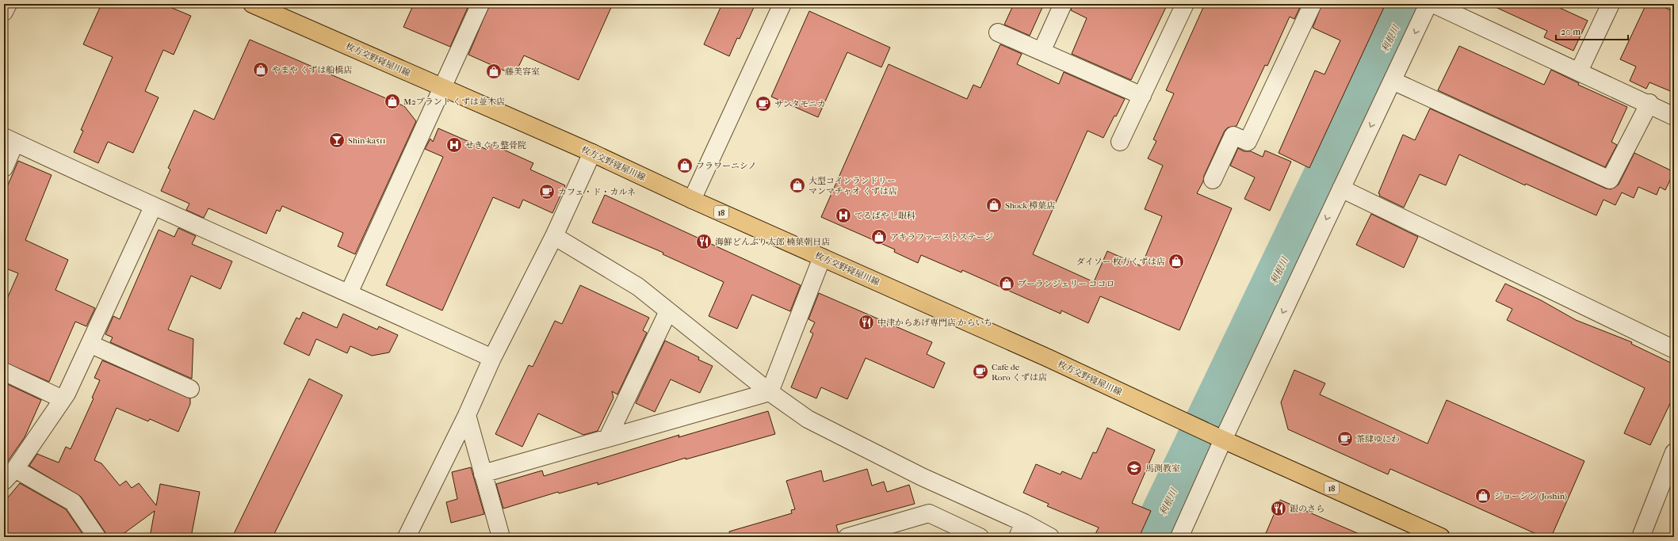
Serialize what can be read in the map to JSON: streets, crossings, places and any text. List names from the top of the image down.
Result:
{
  "streets": {
    "main road": ["枚方交野寝屋川線", "18"]
  },
  "water": ["利根川"],
  "places": {
    "shop": [
      "やまや くずは船橋店",
      "藤美容室",
      "M2プラント くずは並木店",
      "フラワーニシノ",
      "大型コインランドリー マンマチャオ くずは店",
      "Shock 樟葉店",
      "アキラファーストステージ",
      "ダイソー 枚方くずは店",
      "ブーランジェリー ココロ",
      "ジョーシン (Joshin)"
    ],
    "cafe": [
      "サンタモニカ",
      "カフェ・ド・カルネ",
      "Cafe de Roro くずは店",
      "茶肆ゆにわ"
    ],
    "bar": ["Shin-ka511"],
    "hospital": ["せきぐち整骨院", "てるばやし眼科"],
    "restaurant": ["海鮮どんぶり太郎 楠葉朝日店", "中津からあげ専門店 からいち", "銀のさら"],
    "school or university": ["馬渕教室"]
  },
  "scale_bar": "20 m"
}
